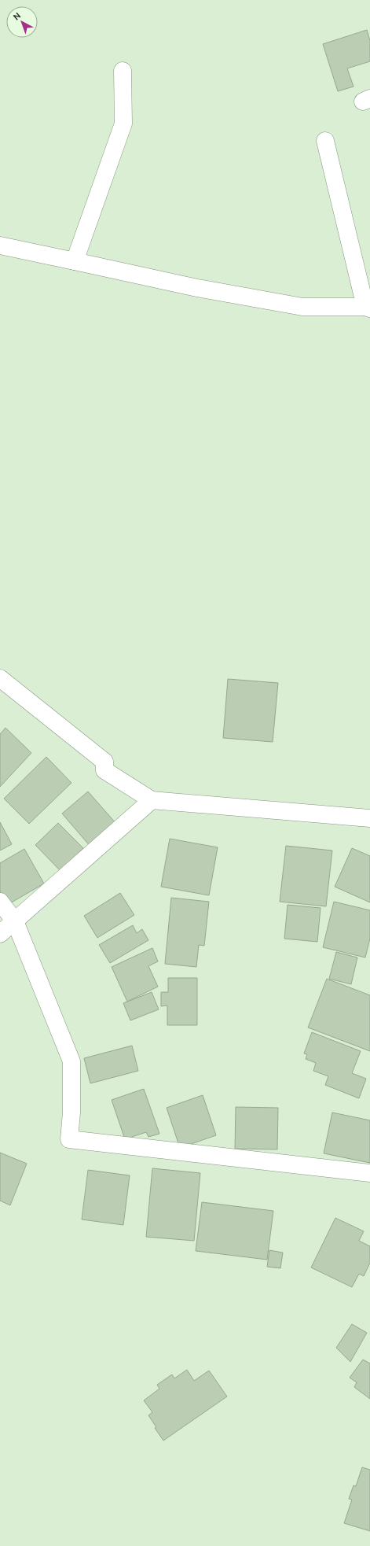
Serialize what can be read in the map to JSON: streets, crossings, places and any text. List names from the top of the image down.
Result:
{
  "north": "top left"
}
